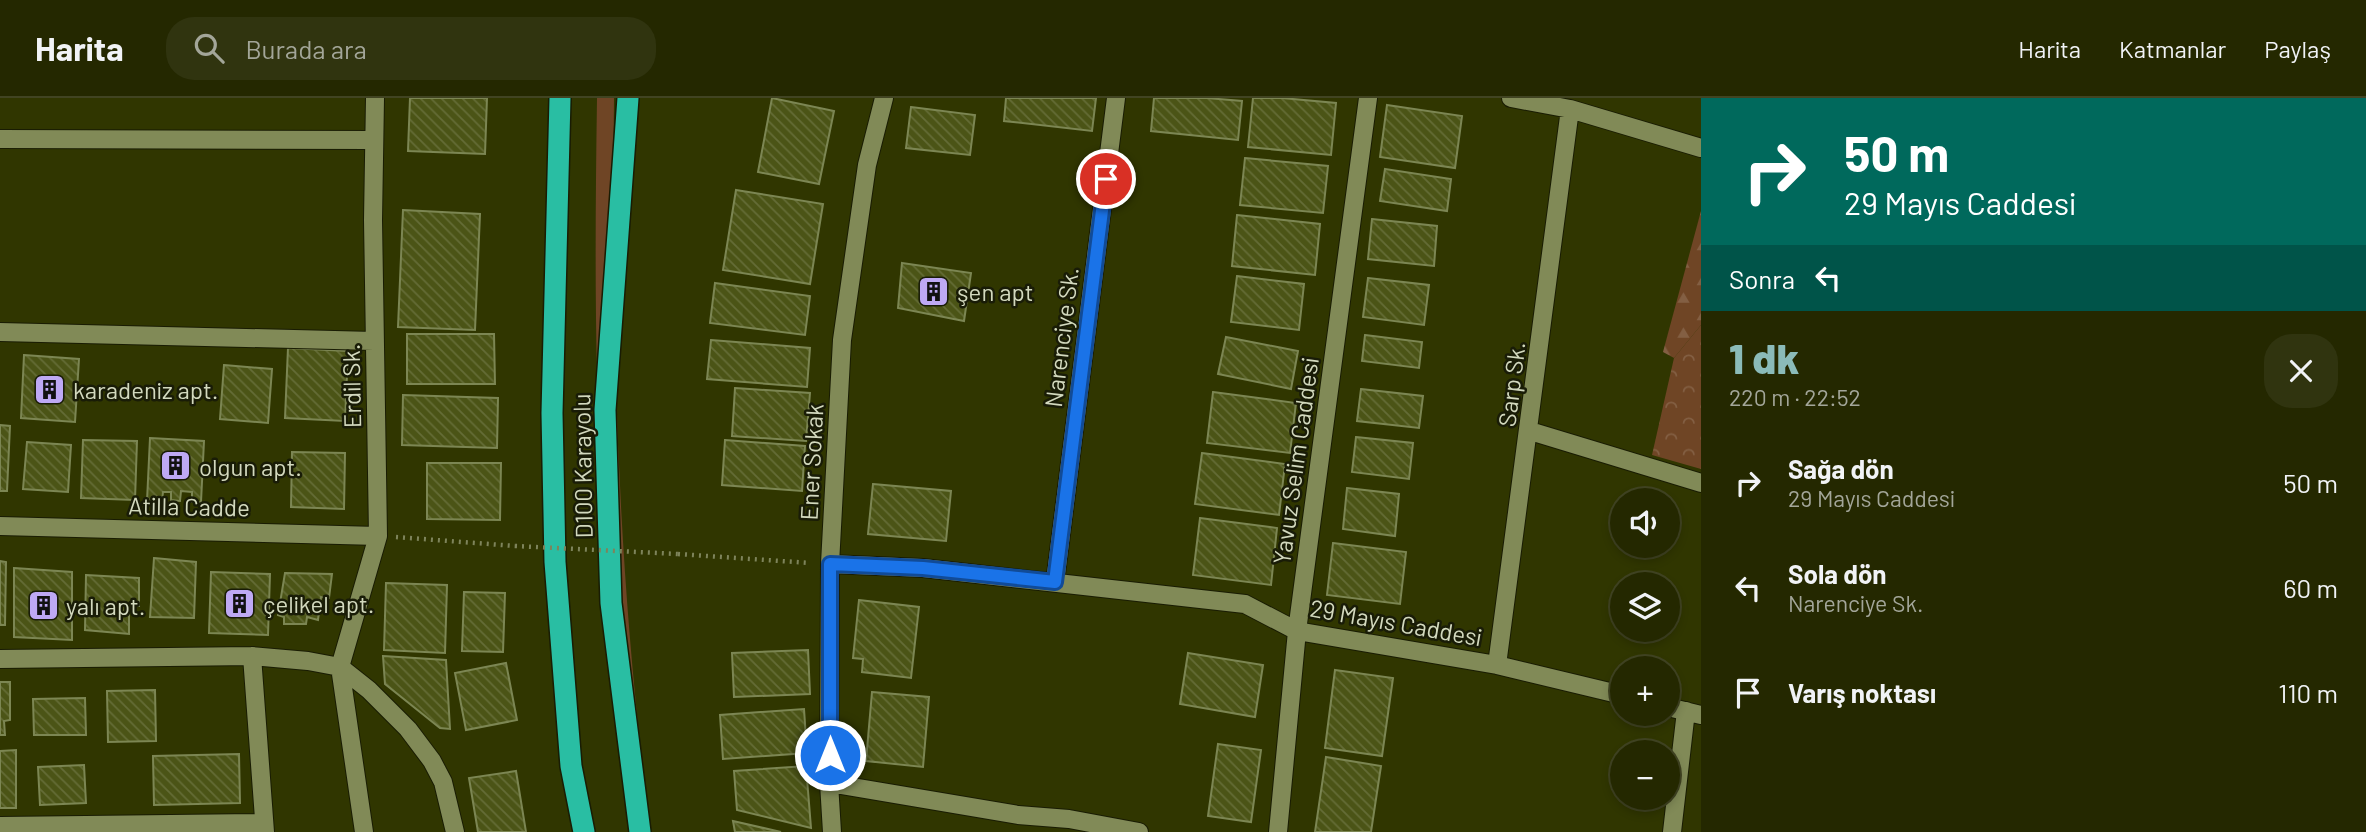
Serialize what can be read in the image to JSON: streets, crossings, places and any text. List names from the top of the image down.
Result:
{
  "streets": {
    "highway": ["D100 Karayolu"],
    "street": [
      "Narenciye Sk.",
      "Sarp Sk.",
      "Erdil Sk.",
      "Yavuz Selim Caddesi",
      "Ener Sokak",
      "Atilla Cadde",
      "29 Mayıs Caddesi"
    ]
  },
  "crossings": [
    ["Narenciye Sk.", "29 Mayıs Caddesi"],
    ["Sarp Sk.", "29 Mayıs Caddesi"],
    ["Erdil Sk.", "Atilla Cadde"],
    ["Yavuz Selim Caddesi", "29 Mayıs Caddesi"],
    ["Ener Sokak", "29 Mayıs Caddesi"]
  ],
  "places": {
    "building": [
      "şen apt",
      "karadeniz apt.",
      "olgun apt.",
      "çelikel apt.",
      "yalı apt."
    ]
  },
  "page": {
    "header": "Harita",
    "search": "Burada ara",
    "nav": ["Harita", "Katmanlar", "Paylaş"],
    "turn": ["50 m", "29 Mayıs Caddesi"],
    "then": "Sonra",
    "heading": ["1 dk", "220 m · 22:52"],
    "list": [
      {
        "name": "Sağa dön",
        "note": "29 Mayıs Caddesi",
        "value": "50 m"
      },
      {
        "name": "Sola dön",
        "note": "Narenciye Sk.",
        "value": "60 m"
      },
      {
        "name": "Varış noktası",
        "value": "110 m"
      }
    ],
    "map_buttons": ["+", "−"]
  }
}
